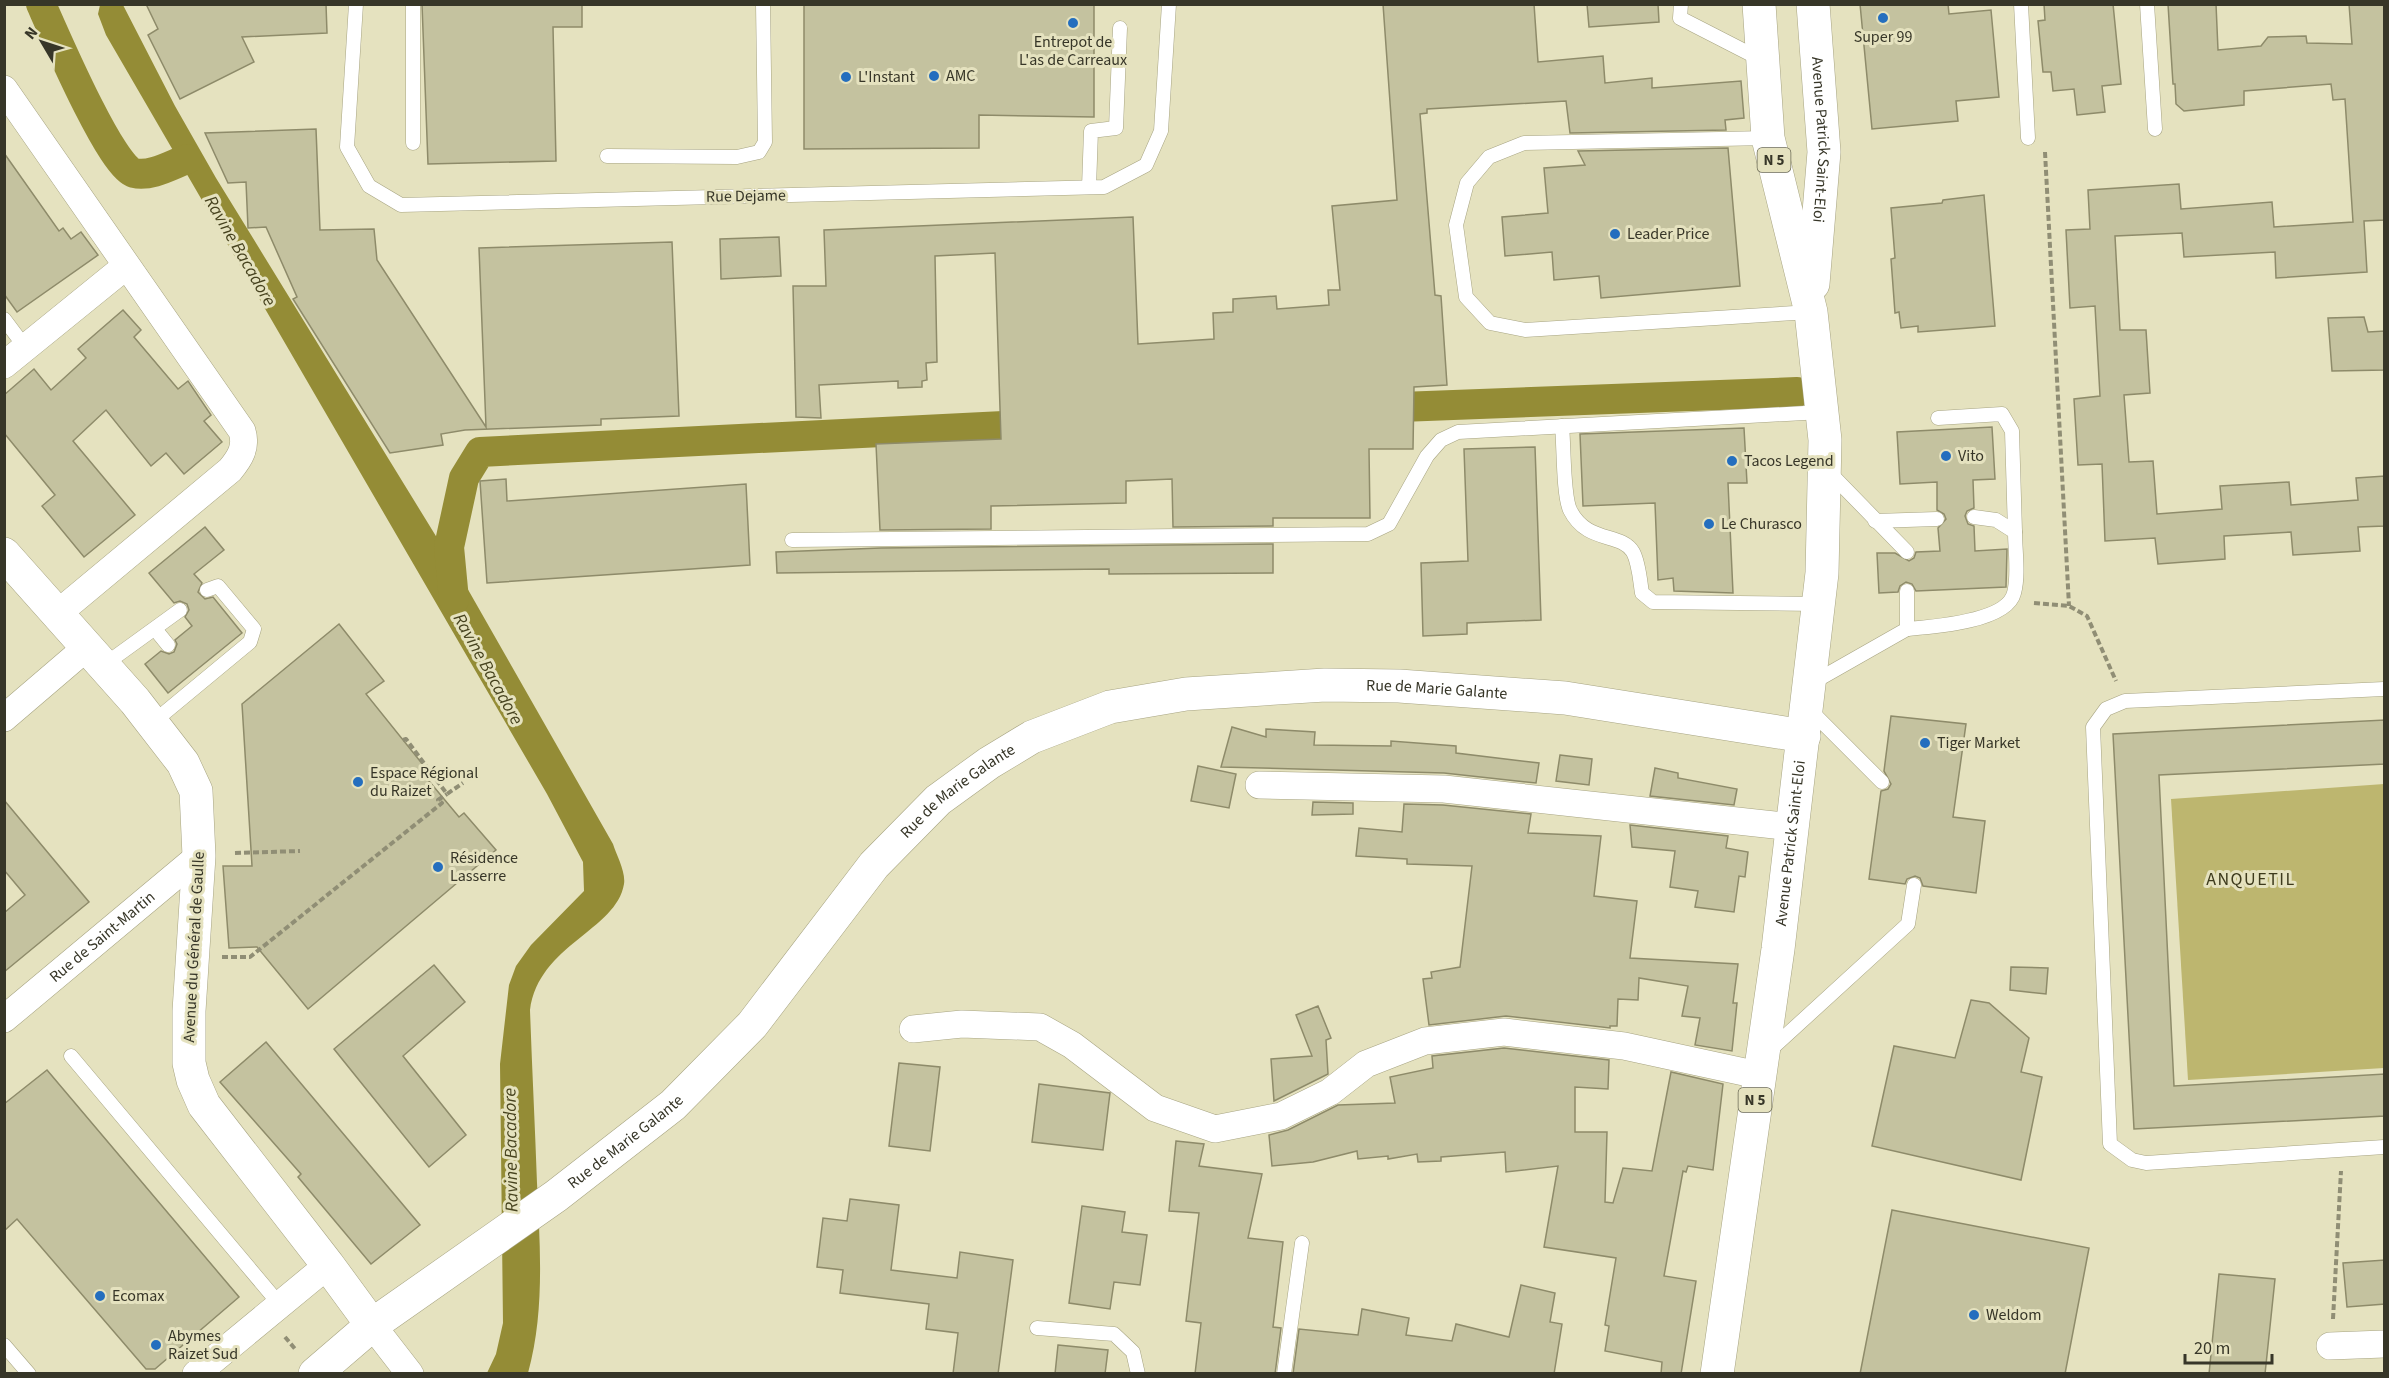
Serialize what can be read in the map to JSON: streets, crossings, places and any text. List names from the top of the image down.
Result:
{
  "streets": {
    "main road": [
      "Avenue Patrick Saint-Eloi",
      "N 5",
      "Rue de Marie Galante",
      "Avenue du Général de Gaulle"
    ],
    "street": ["Rue de Saint-Martin"],
    "lane": ["Rue Dejame"]
  },
  "crossings": [
    ["Avenue Patrick Saint-Eloi", "Rue de Marie Galante"],
    ["Rue de Marie Galante", "Avenue du Général de Gaulle"],
    ["Rue de Saint-Martin", "Avenue du Général de Gaulle"]
  ],
  "districts": ["ANQUETIL"],
  "water": ["Ravine Bacadore"],
  "places": [
    "Super 99",
    "Entrepot de L'as de Carreaux",
    "AMC",
    "L'Instant",
    "Leader Price",
    "Vito",
    "Tacos Legend",
    "Le Churasco",
    "Tiger Market",
    "Espace Régional du Raizet",
    "Résidence Lasserre",
    "Ecomax",
    "Weldom",
    "Abymes Raizet Sud"
  ],
  "scale_bar": "20 m",
  "north": "top left"
}
